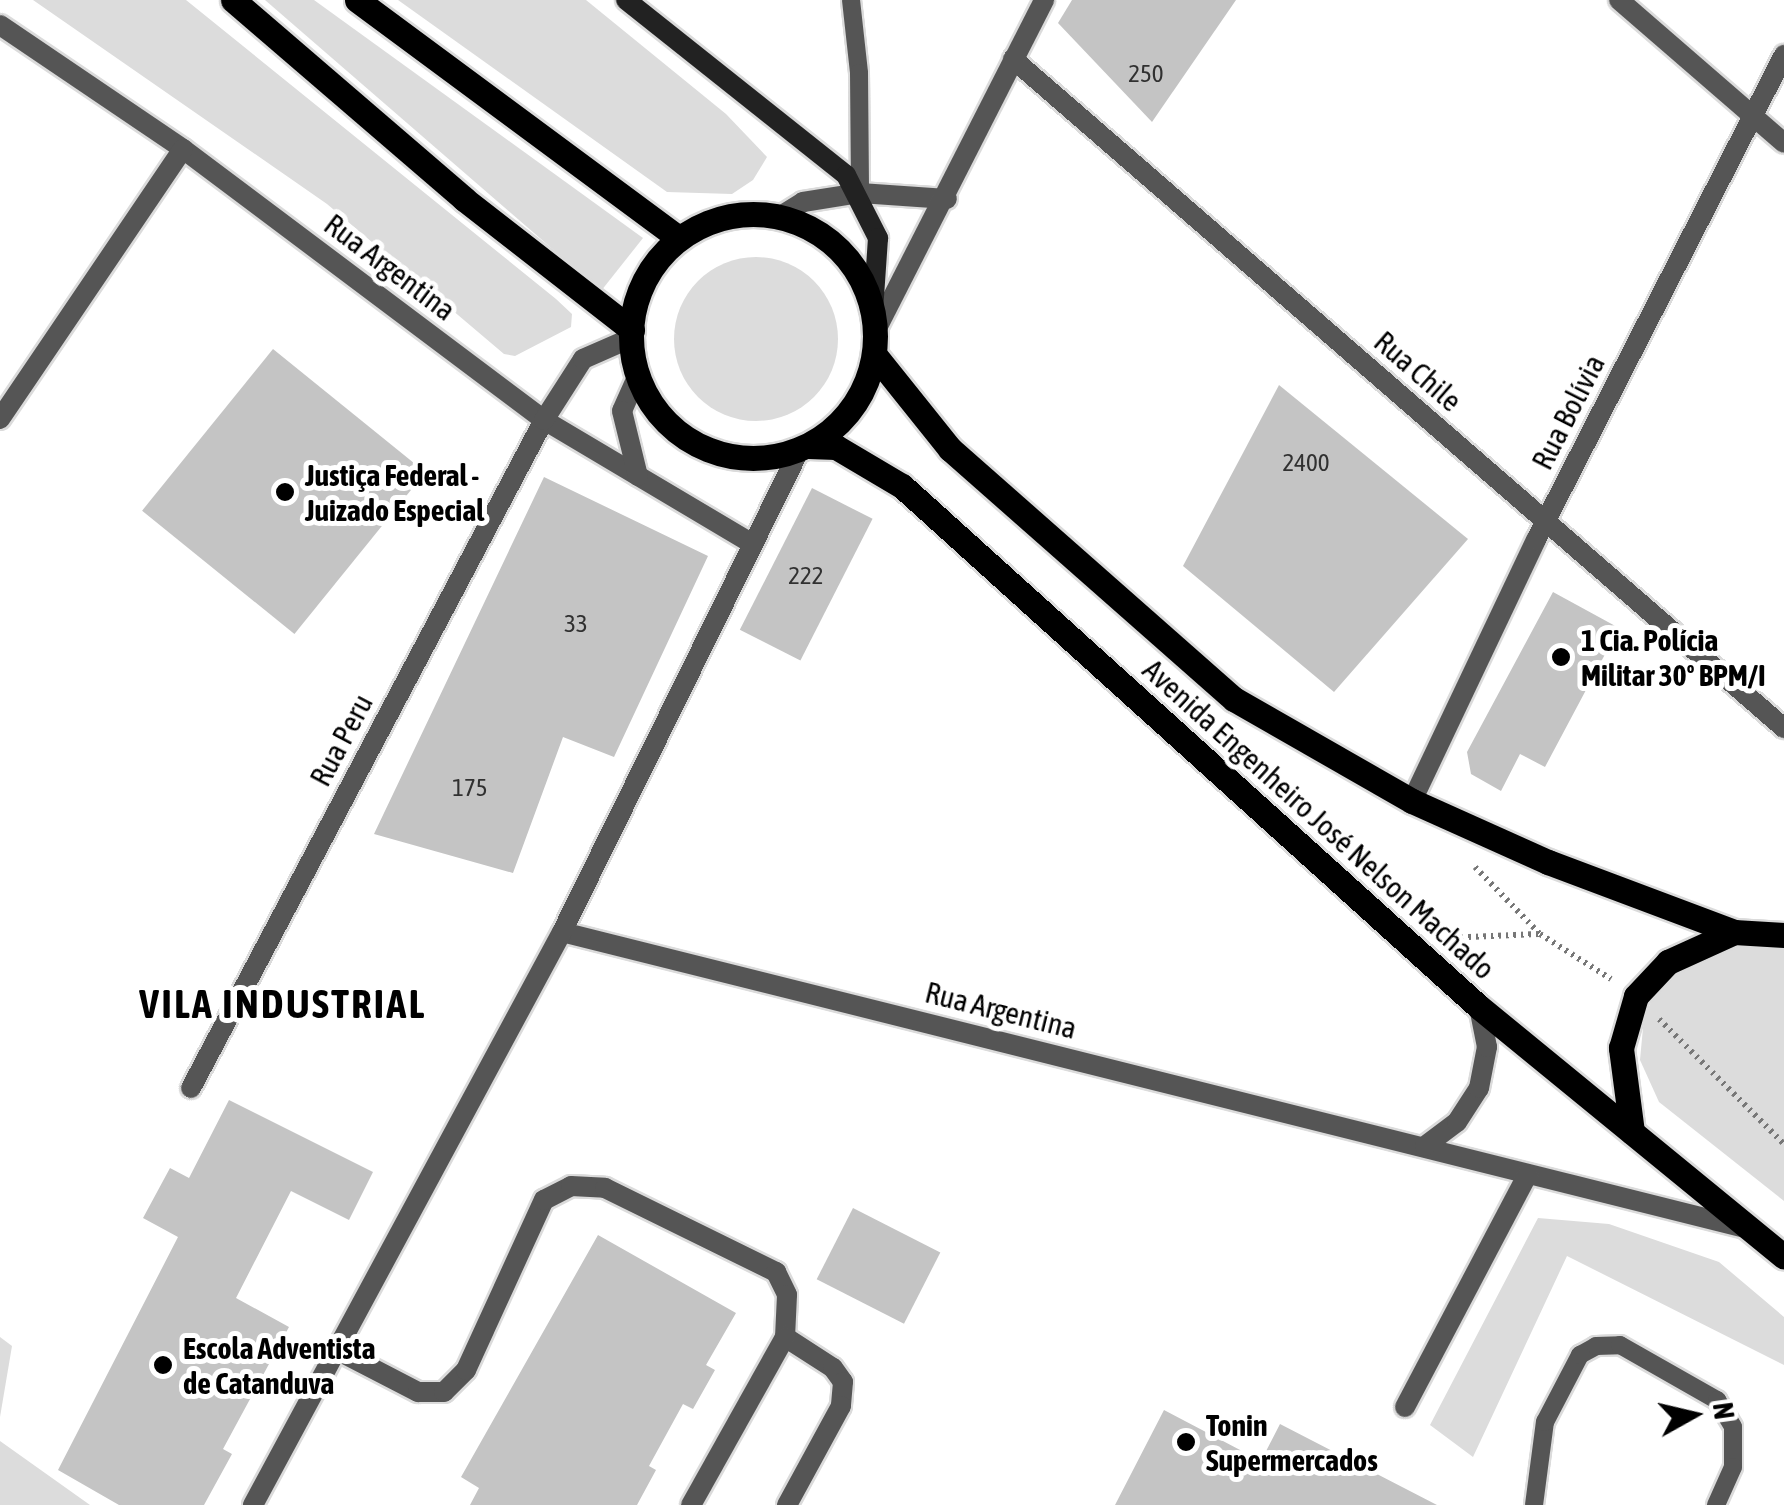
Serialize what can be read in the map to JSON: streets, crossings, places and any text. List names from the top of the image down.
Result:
{
  "streets": {
    "main road": ["Avenida Engenheiro José Nelson Machado"],
    "street": [
      "Rua Argentina",
      "Rua Chile",
      "Rua Bolívia",
      "Rua Peru"
    ]
  },
  "crossings": [
    ["Rua Argentina", "Rua Peru"],
    ["Rua Argentina", "Avenida Engenheiro José Nelson Machado"],
    ["Rua Chile", "Rua Bolívia"],
    ["Rua Bolívia", "Avenida Engenheiro José Nelson Machado"],
    ["Rua Peru", "Avenida Engenheiro José Nelson Machado"]
  ],
  "districts": ["VILA INDUSTRIAL"],
  "places": [
    "Justiça Federal - Juizado Especial",
    "1 Cia. Polícia Militar 30º BPM/I",
    "Escola Adventista de Catanduva",
    "Tonin Supermercados"
  ],
  "house_numbers": [
    "250",
    "2400",
    "222",
    "33",
    "175"
  ],
  "north": "right"
}
